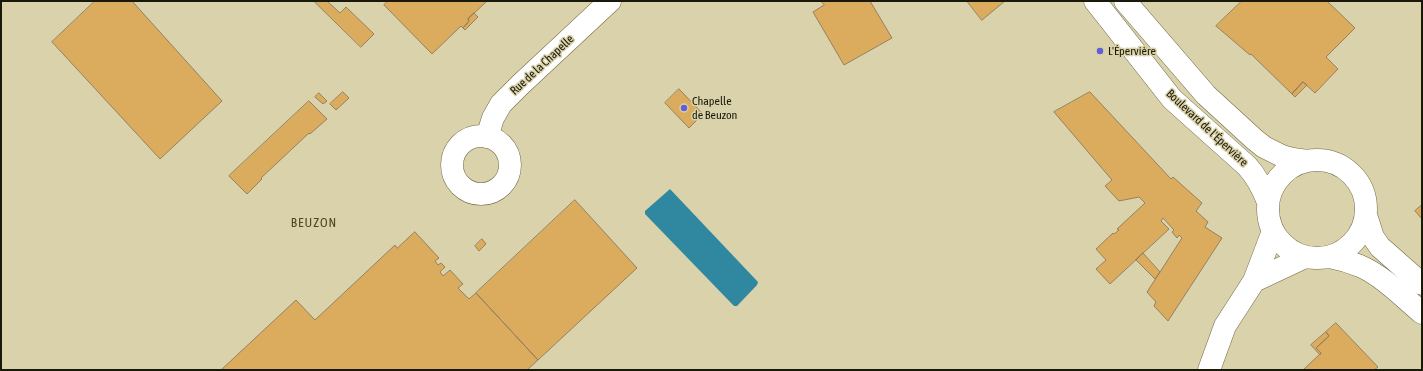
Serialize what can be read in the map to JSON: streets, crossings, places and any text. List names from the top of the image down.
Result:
{
  "streets": {
    "street": ["Rue de la Chapelle", "Boulevard de l'Épervière"]
  },
  "districts": ["BEUZON"],
  "places": ["L'Épervière", "Chapelle de Beuzon"]
}
